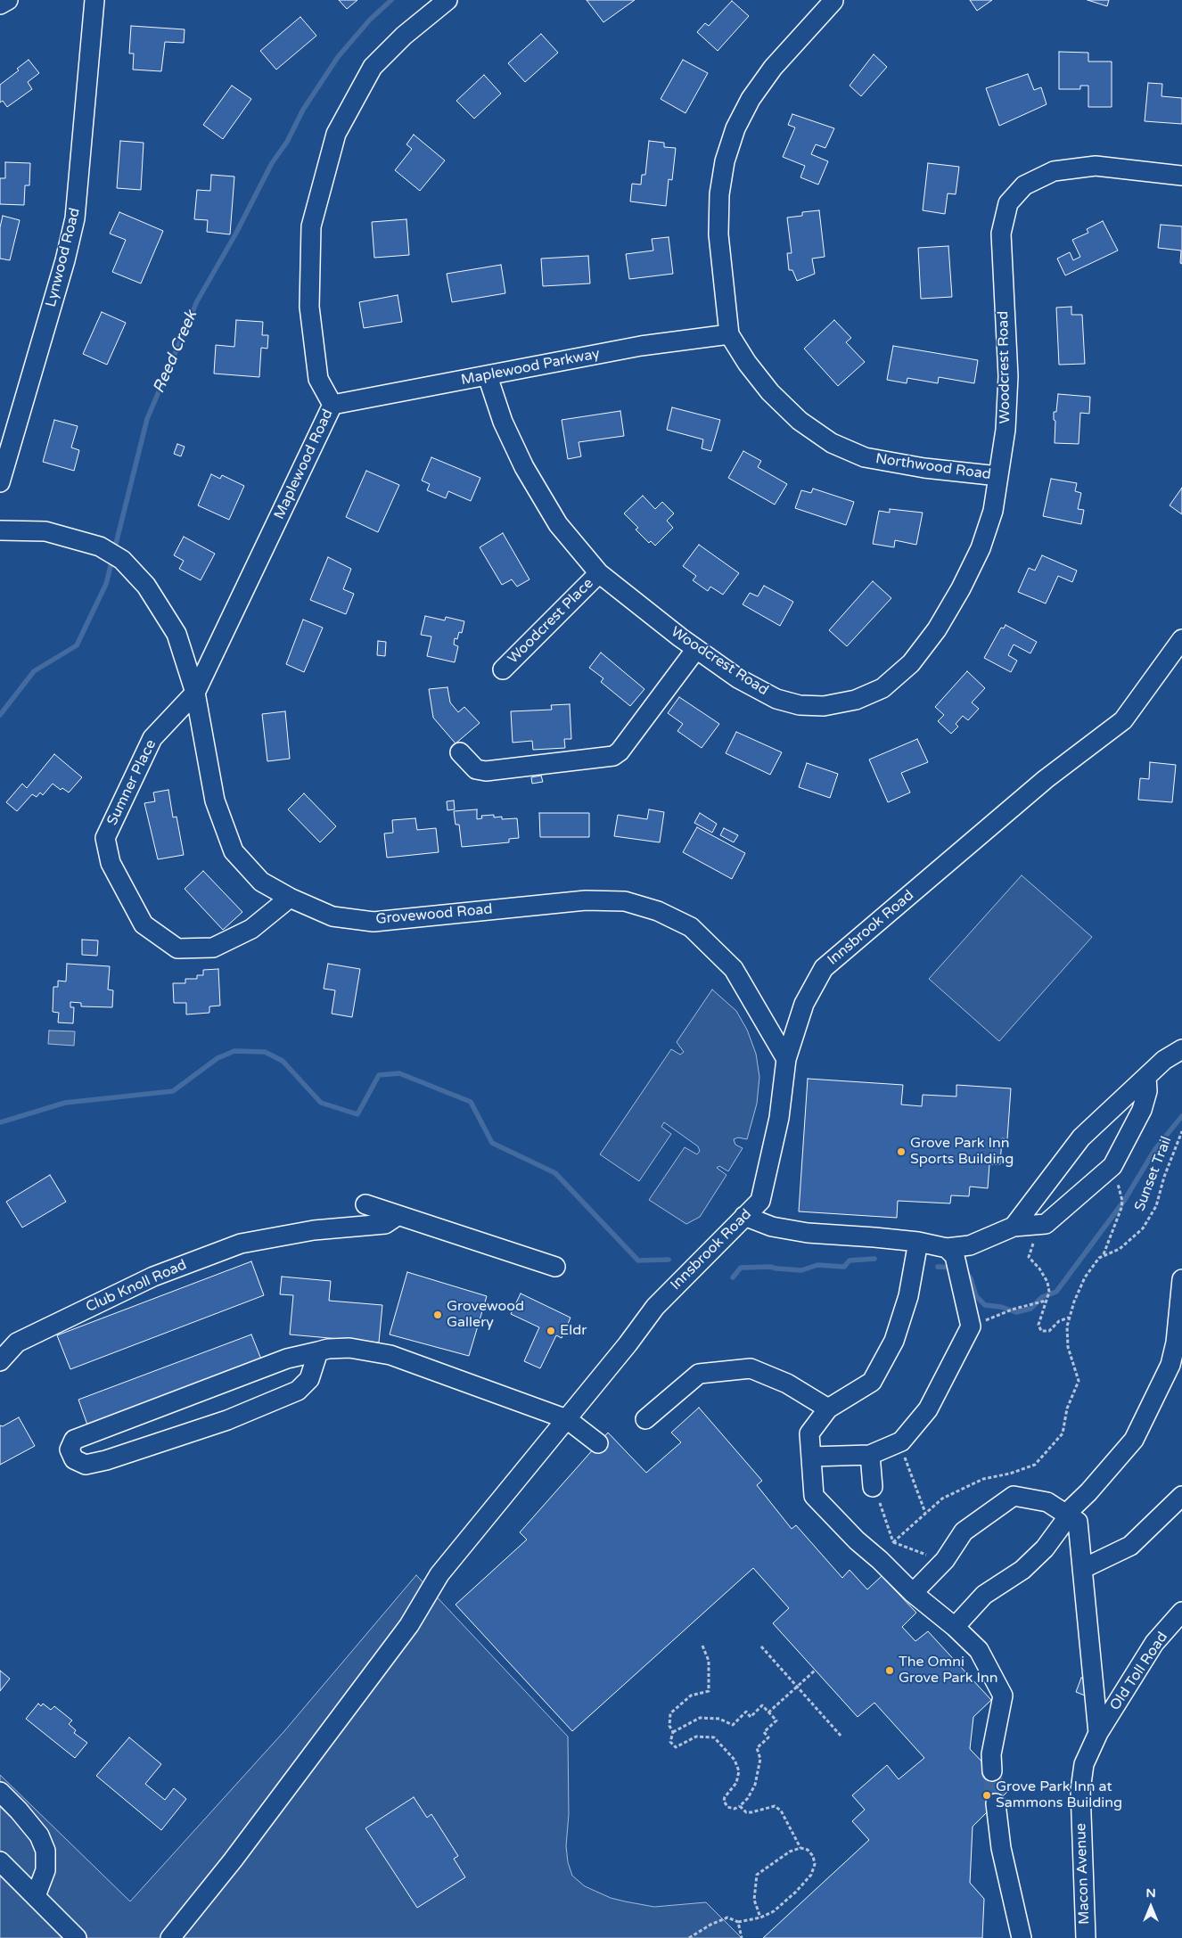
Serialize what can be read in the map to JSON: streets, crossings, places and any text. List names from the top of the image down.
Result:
{
  "streets": {
    "street": [
      "Lynwood Road",
      "Maplewood Parkway",
      "Woodcrest Road",
      "Maplewood Road",
      "Northwood Road",
      "Woodcrest Place",
      "Sumner Place",
      "Grovewood Road",
      "Innsbrook Road",
      "Club Knoll Road",
      "Old Toll Road",
      "Macon Avenue"
    ],
    "path": ["Sunset Trail"]
  },
  "crossings": [
    ["Maplewood Parkway", "Woodcrest Road"],
    ["Maplewood Parkway", "Maplewood Road"],
    ["Maplewood Parkway", "Northwood Road"],
    ["Woodcrest Road", "Northwood Road"],
    ["Woodcrest Road", "Woodcrest Place"],
    ["Maplewood Road", "Sumner Place"],
    ["Maplewood Road", "Grovewood Road"],
    ["Sumner Place", "Grovewood Road"],
    ["Grovewood Road", "Innsbrook Road"],
    ["Old Toll Road", "Macon Avenue"]
  ],
  "water": ["Reed Creek"],
  "places": [
    "Grove Park Inn Sports Building",
    "Grovewood Gallery",
    "Eldr",
    "The Omni Grove Park Inn",
    "Grove Park Inn at Sammons Building"
  ],
  "north": "top"
}
